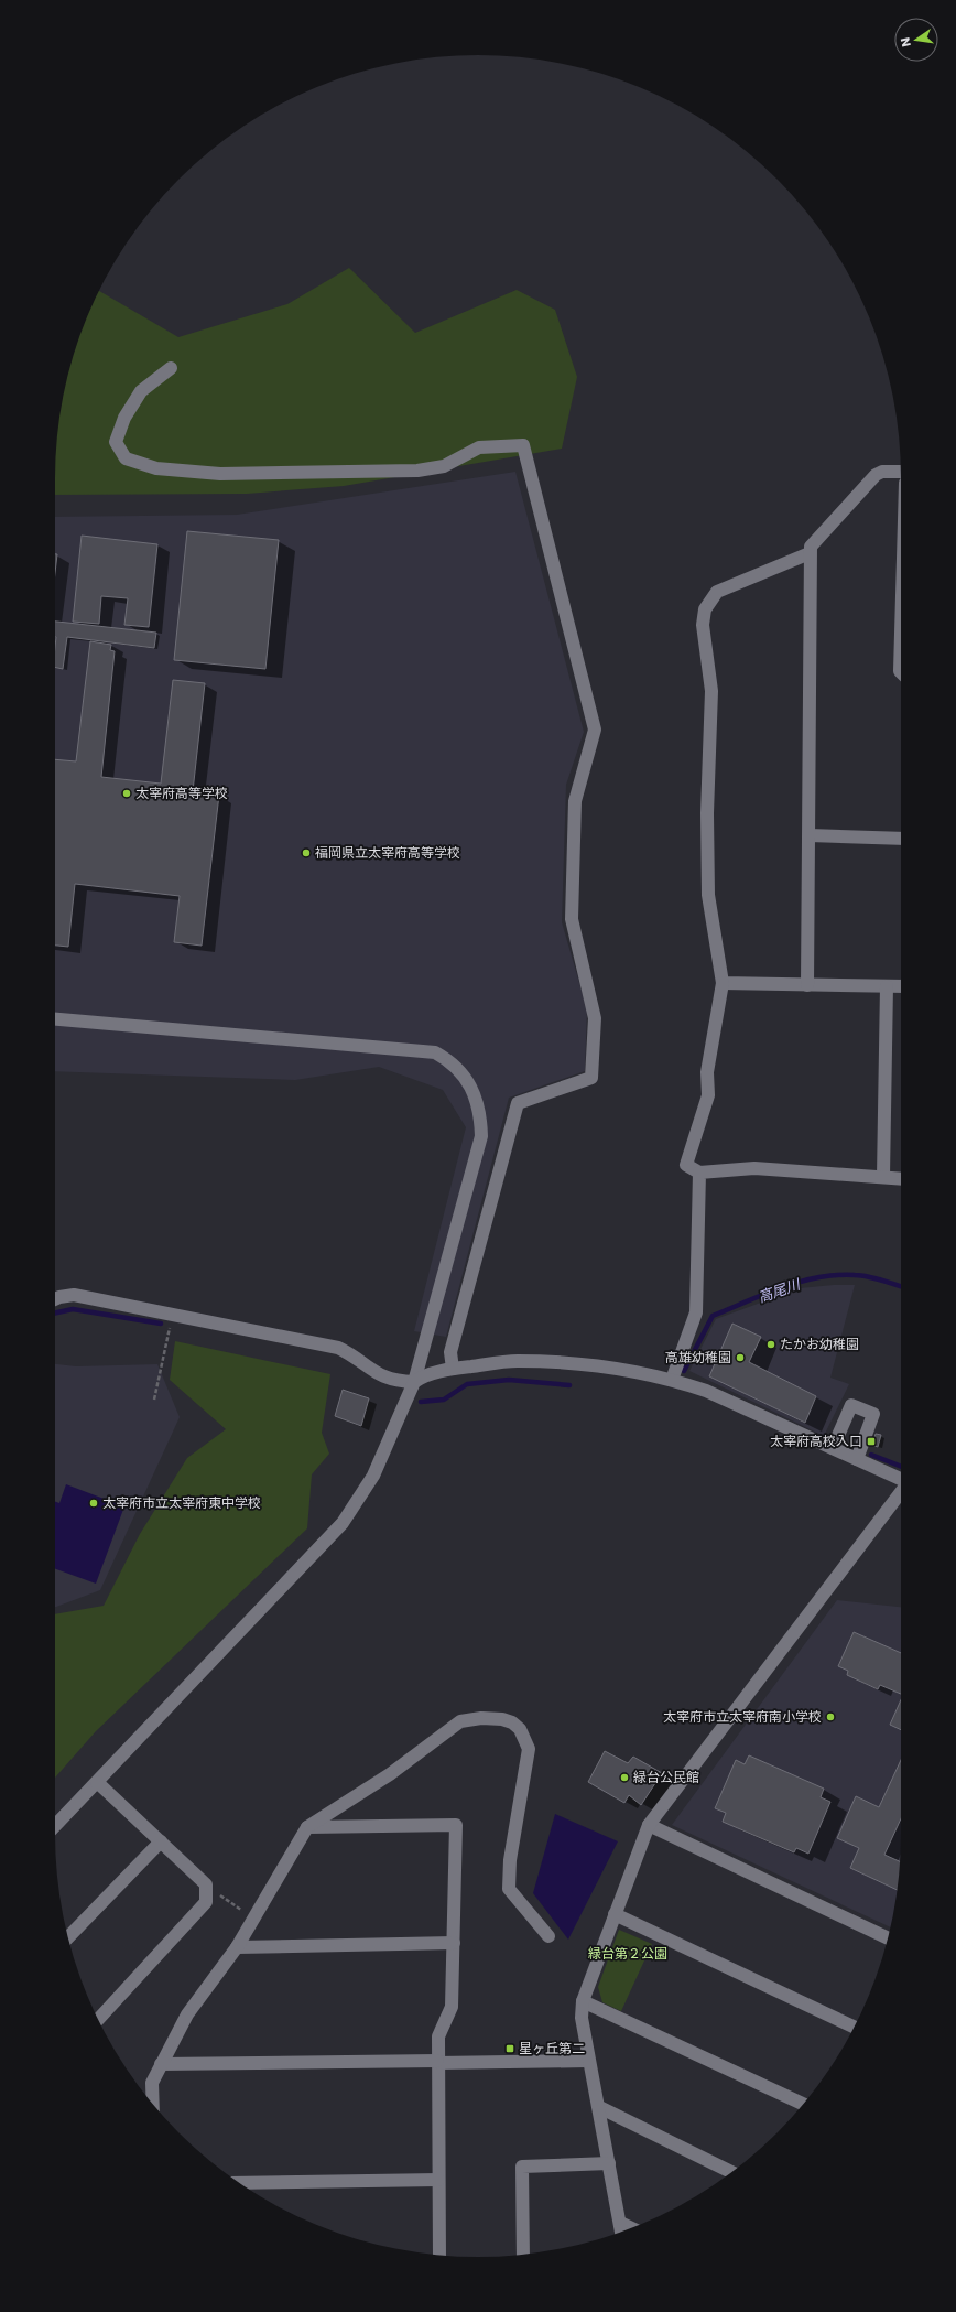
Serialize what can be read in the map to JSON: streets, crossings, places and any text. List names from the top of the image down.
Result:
{
  "water": ["高尾川"],
  "parks": ["緑台第２公園"],
  "places": {
    "other": [
      "太宰府高等学校",
      "福岡県立太宰府高等学校",
      "たかお幼稚園",
      "高雄幼稚園",
      "太宰府市立太宰府東中学校",
      "太宰府市立太宰府南小学校",
      "緑台公民館"
    ],
    "transit": ["太宰府高校入口", "星ヶ丘第二"]
  },
  "north": "left"
}
